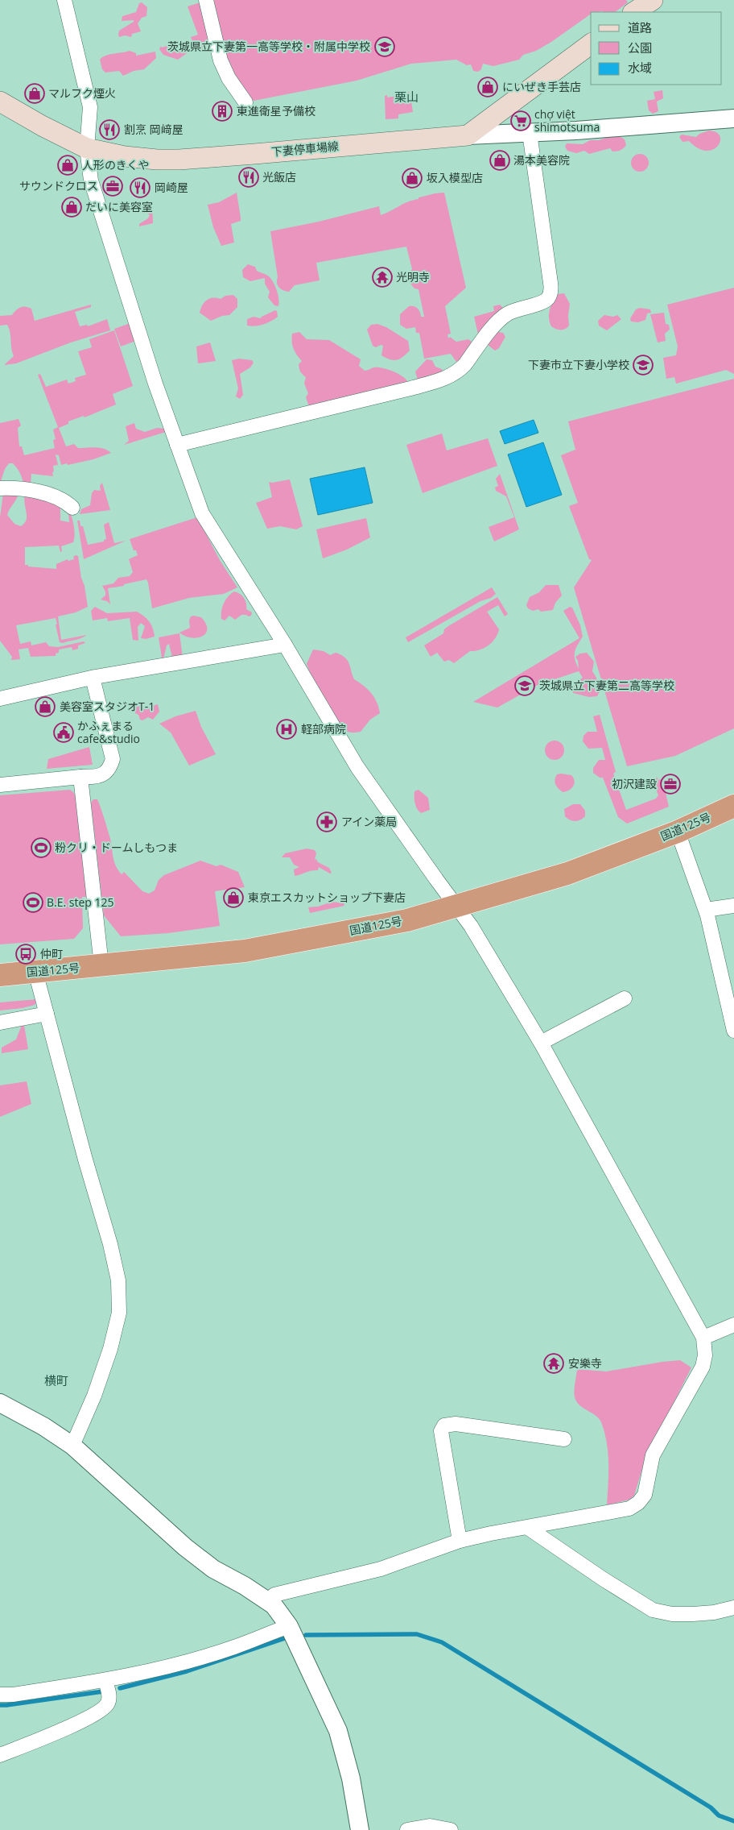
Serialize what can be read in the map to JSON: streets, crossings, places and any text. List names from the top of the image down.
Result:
{
  "streets": {
    "highway": ["国道125号"],
    "main road": ["下妻停車場線"]
  },
  "districts": ["栗山", "横町"],
  "places": {
    "school or university": ["茨城県立下妻第一高等学校・附属中学校", "下妻市立下妻小学校", "茨城県立下妻第二高等学校"],
    "shop": [
      "にいぜき手芸店",
      "マルフク煙火",
      "湯本美容院",
      "人形のきくや",
      "坂入模型店",
      "だいに美容室",
      "美容室スタジオT-1",
      "東京エスカットショップ下妻店"
    ],
    "building": ["東進衛星予備校"],
    "supermarket": ["chợ việt shimotsuma"],
    "restaurant": ["割烹 岡﨑屋", "光飯店", "岡崎屋"],
    "office": ["サウンドクロス", "初沢建設"],
    "temple": ["光明寺", "安樂寺"],
    "hospital": ["軽部病院"],
    "public building": ["かふぇまる cafe&studio"],
    "pharmacy": ["アイン薬局"],
    "sports": ["粉クリ・ドームしもつま", "B.E. step 125"],
    "bus stop": ["仲町"]
  },
  "legend": ["道路", "公園", "水域"]
}
